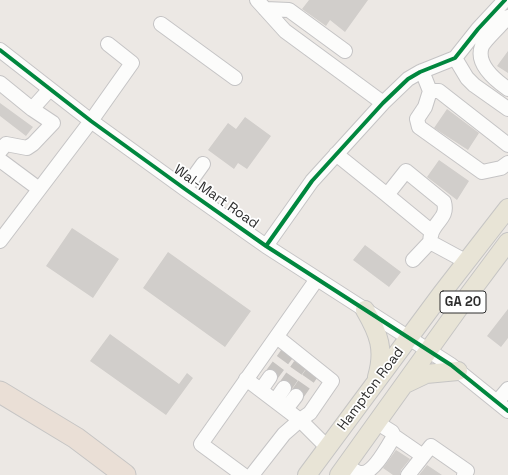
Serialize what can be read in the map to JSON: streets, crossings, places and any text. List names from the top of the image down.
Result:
{
  "streets": {
    "main road": ["GA 20", "Hampton Road"],
    "street": ["Wal-Mart Road"]
  },
  "crossings": [
    ["Wal-Mart Road", "Hampton Road"]
  ]
}
